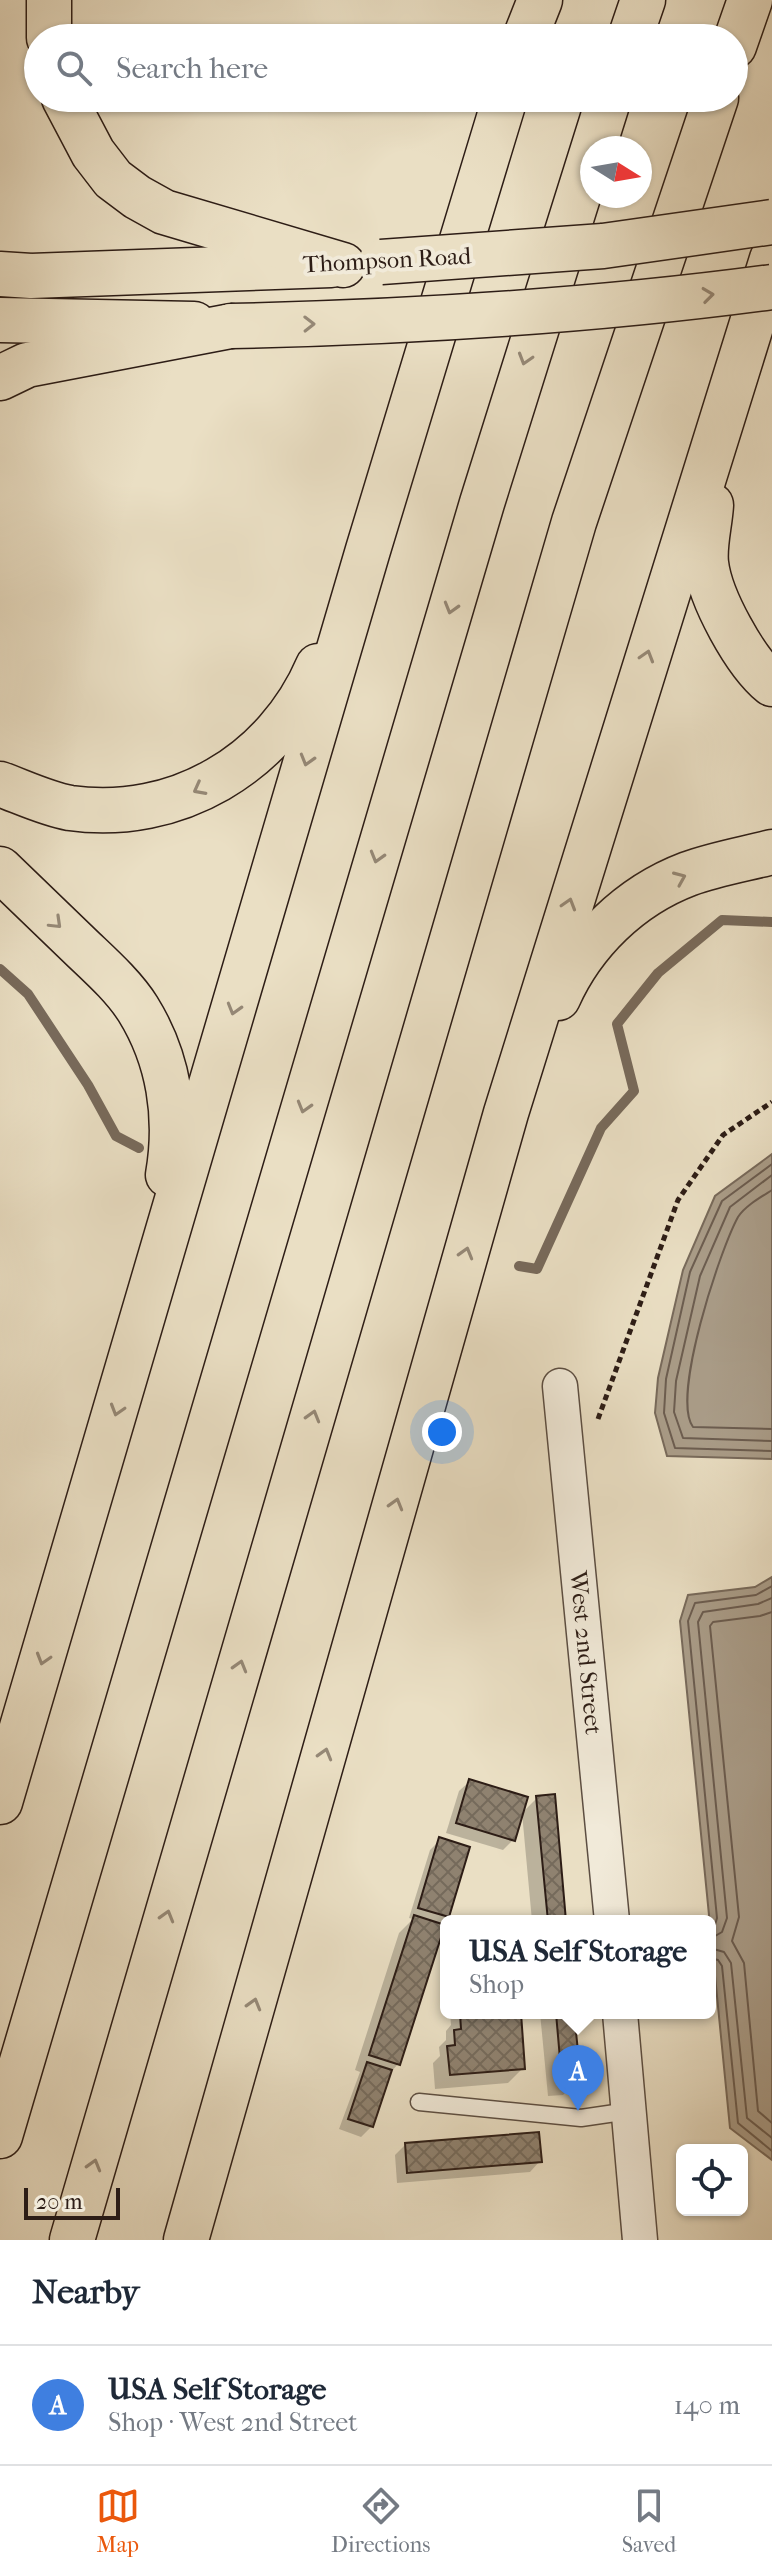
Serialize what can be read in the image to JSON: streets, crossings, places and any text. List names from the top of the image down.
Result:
{
  "streets": {
    "main road": ["Thompson Road"],
    "street": ["West 2nd Street"]
  },
  "scale_bar": "20 m",
  "north": "right",
  "page": {
    "search": "Search here",
    "popup": ["USA Self Storage", "Shop"],
    "pins": "A",
    "scale": "20 m",
    "heading": "Nearby",
    "list": [
      {
        "mark": "A",
        "name": "USA Self Storage",
        "note": "Shop · West 2nd Street",
        "value": "140 m"
      }
    ],
    "nav": ["Map", "Directions", "Saved"]
  }
}
